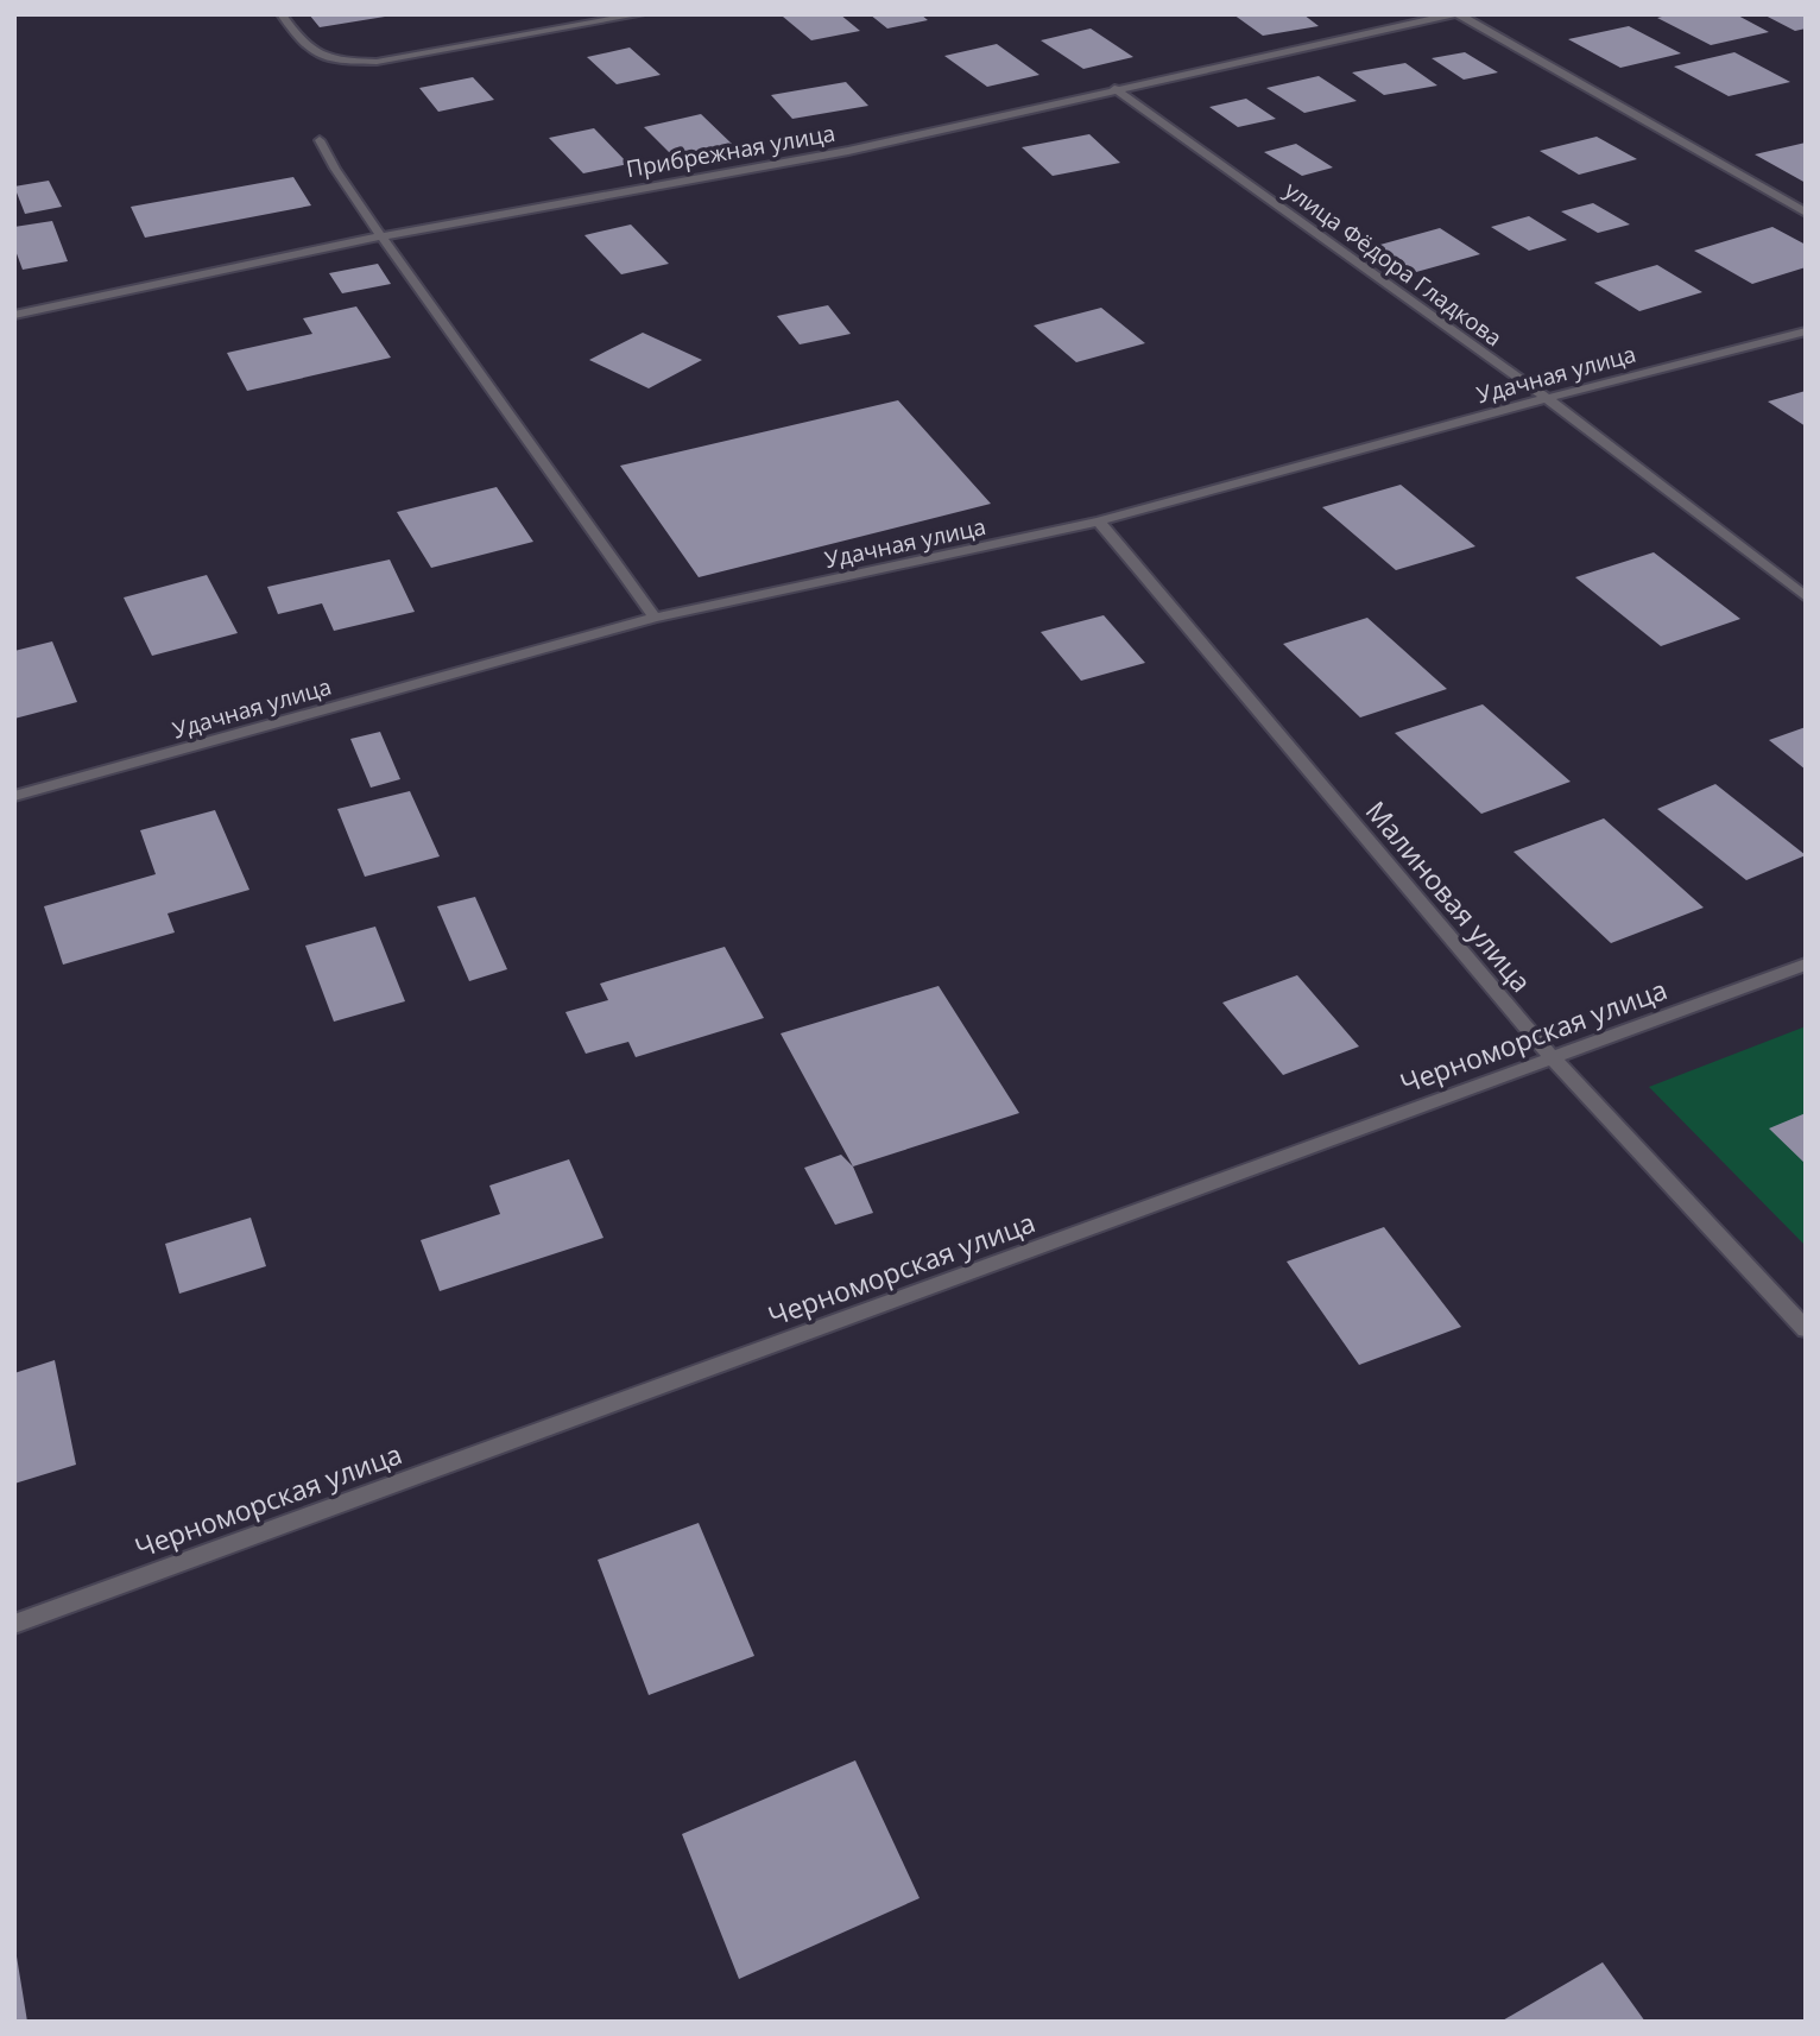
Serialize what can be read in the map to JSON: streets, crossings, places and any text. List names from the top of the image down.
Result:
{
  "streets": {
    "street": [
      "Прибрежная улица",
      "улица Фёдора Гладкова",
      "Удачная улица",
      "Малиновая улица",
      "Черноморская улица"
    ]
  },
  "crossings": [
    ["Прибрежная улица", "улица Фёдора Гладкова"],
    ["улица Фёдора Гладкова", "Удачная улица"],
    ["Удачная улица", "Малиновая улица"],
    ["Малиновая улица", "Черноморская улица"]
  ]
}
